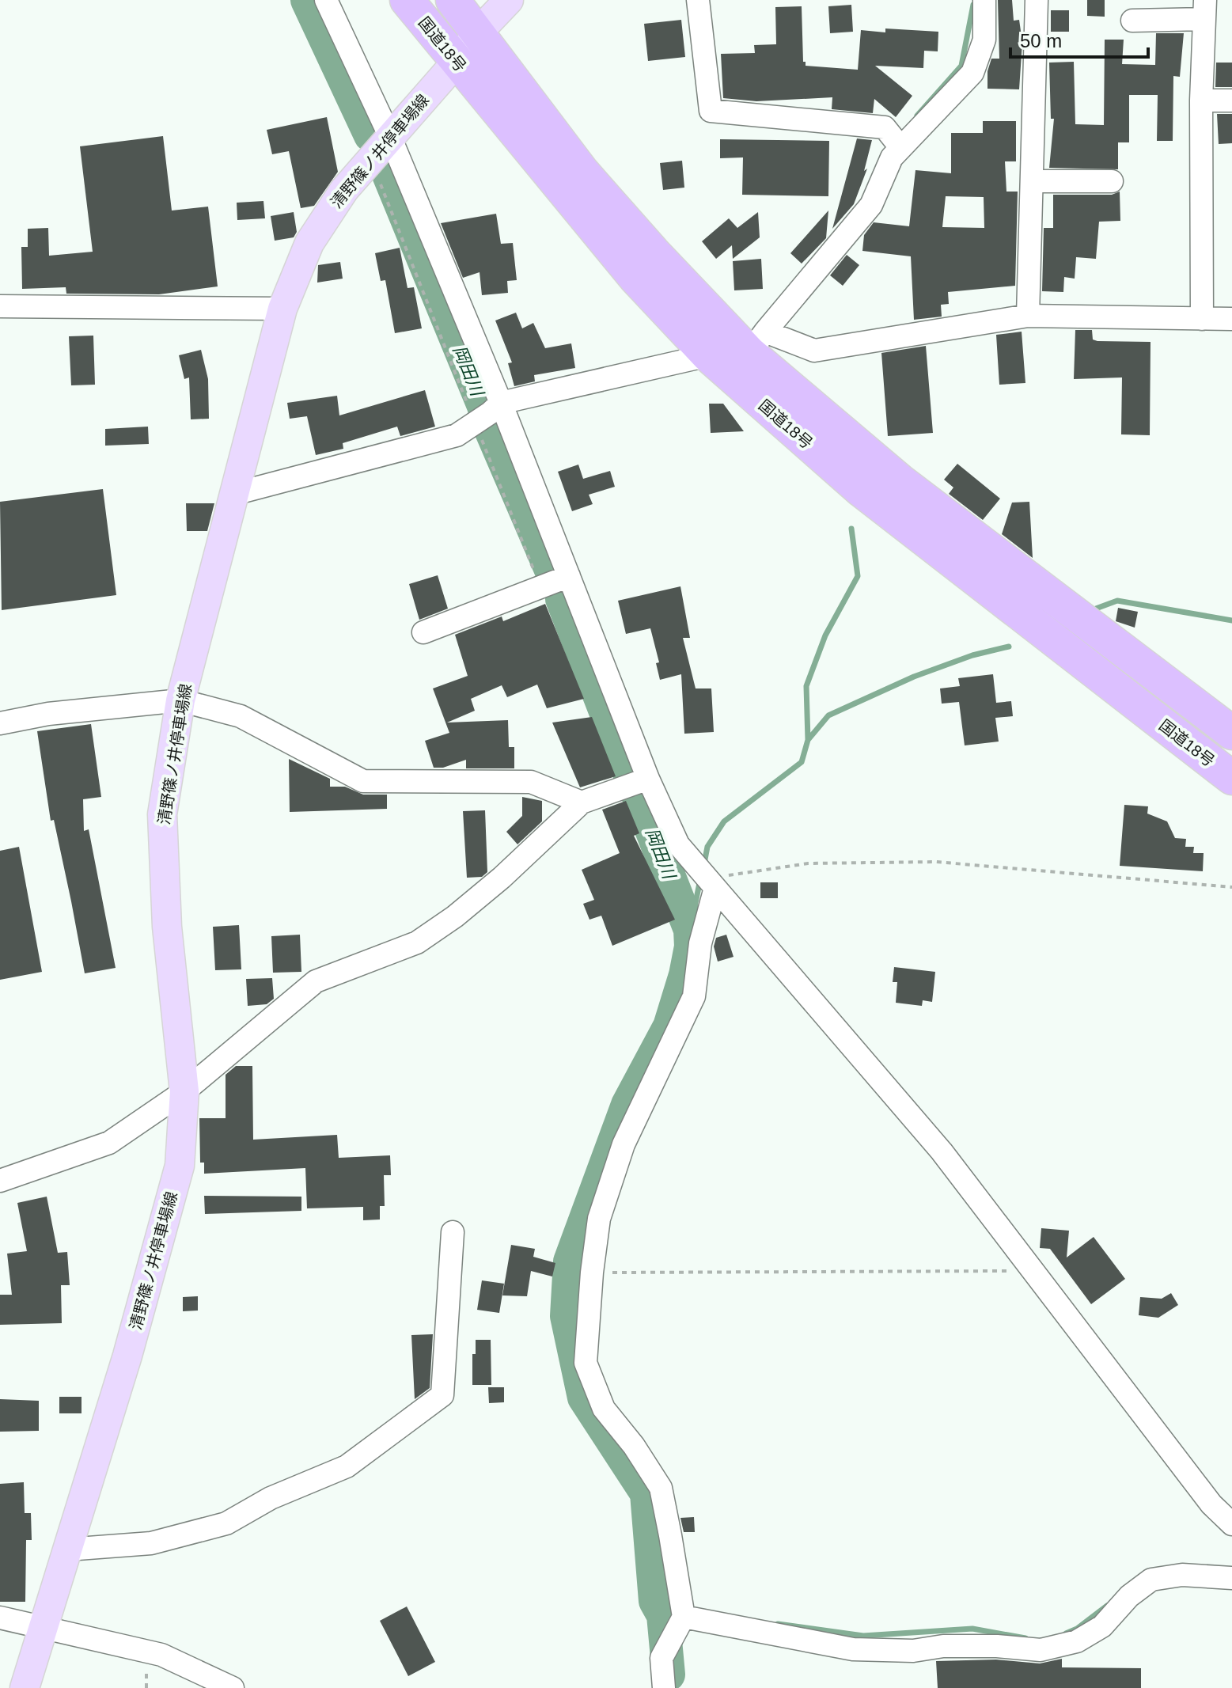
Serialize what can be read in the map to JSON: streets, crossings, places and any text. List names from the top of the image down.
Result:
{
  "streets": {
    "highway": ["国道18号"],
    "main road": ["清野篠ノ井停車場線"]
  },
  "crossings": [
    ["国道18号", "清野篠ノ井停車場線"]
  ],
  "water": ["岡田川"],
  "scale_bar": "50 m"
}
